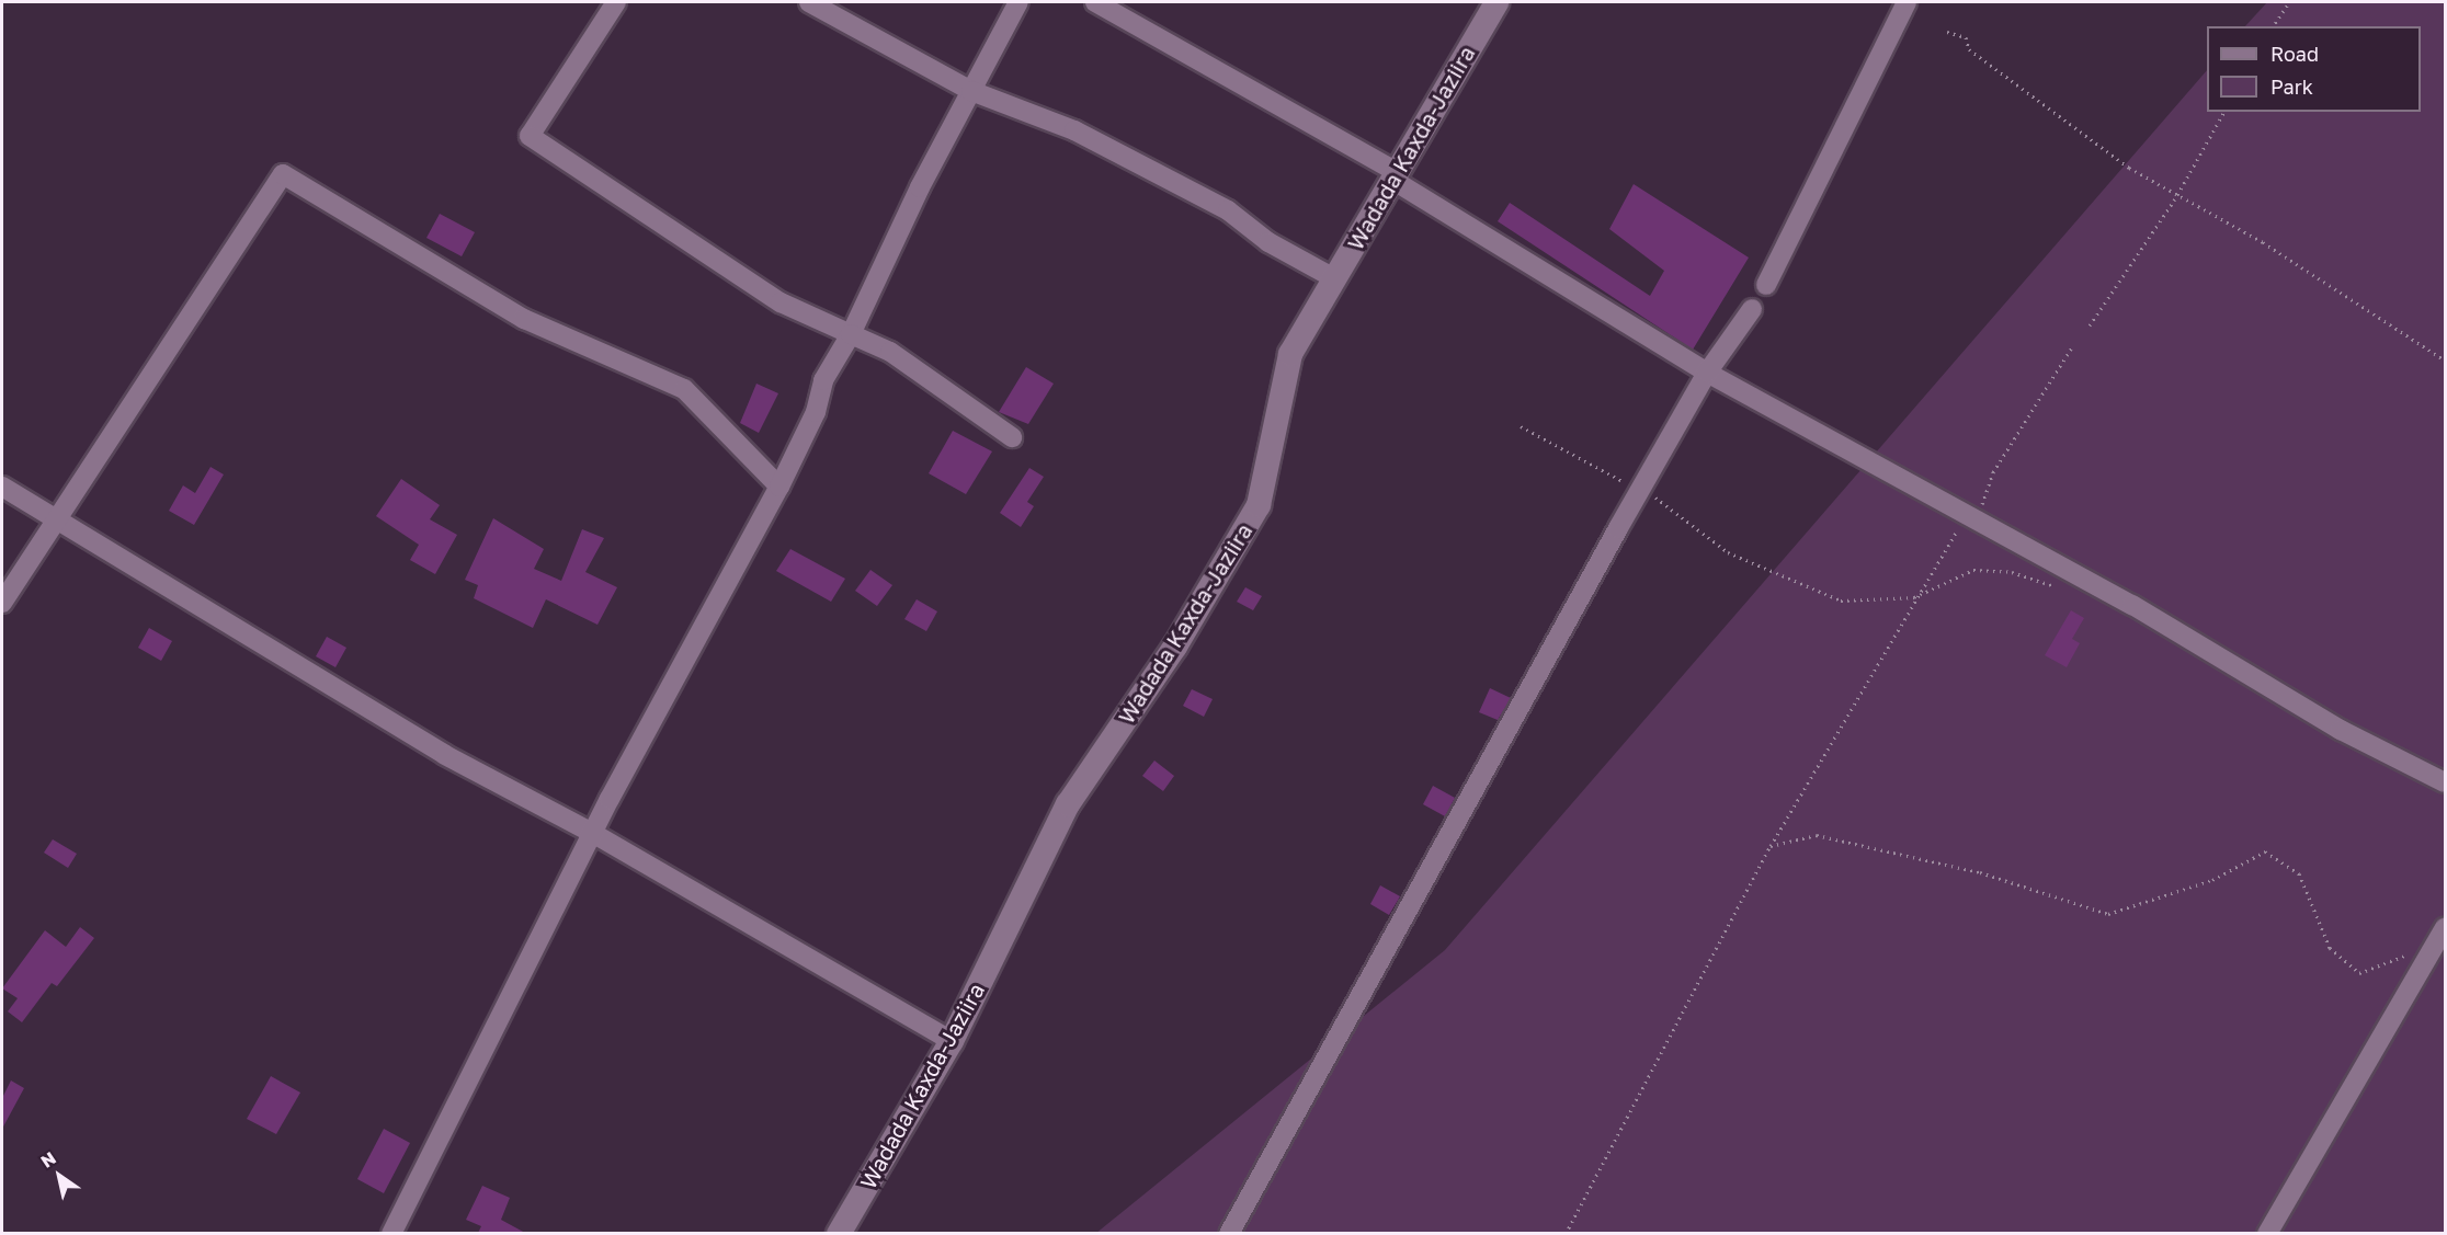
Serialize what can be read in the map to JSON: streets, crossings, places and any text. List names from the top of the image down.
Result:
{
  "streets": {
    "street": ["Wadada Kaxda-Jaziira"]
  },
  "legend": ["Road", "Park"],
  "north": "top left"
}
